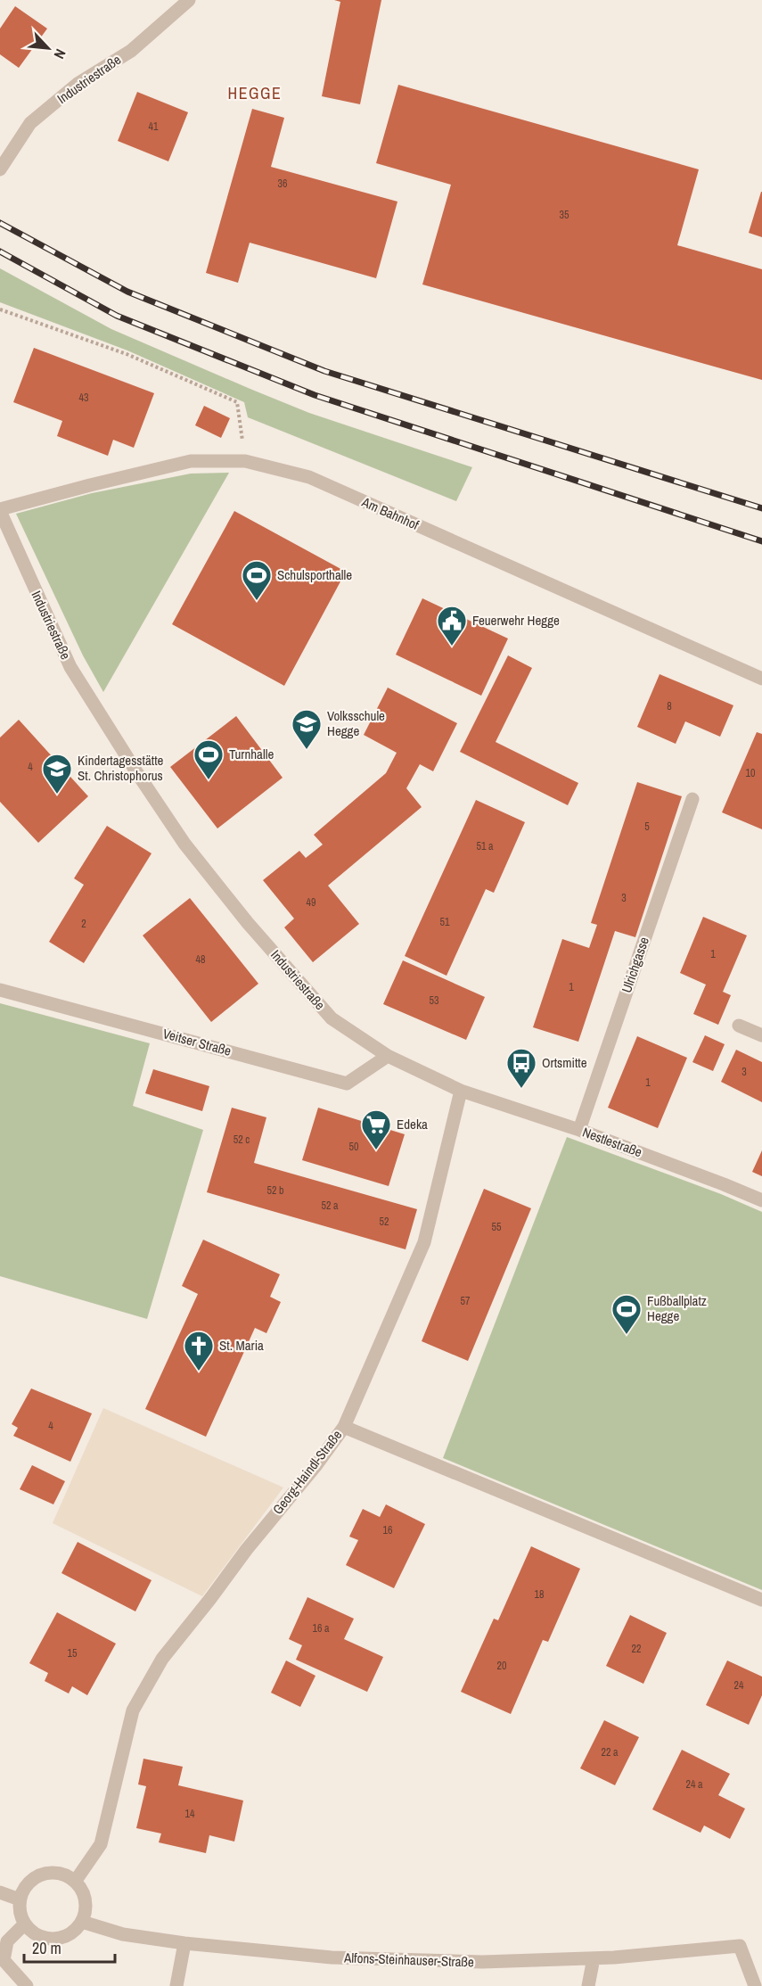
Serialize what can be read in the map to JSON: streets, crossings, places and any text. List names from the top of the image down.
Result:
{
  "streets": {
    "street": [
      "Industriestraße",
      "Am Bahnhof",
      "Ulrichgasse",
      "Veitser Straße",
      "Nestlestraße",
      "Georg-Haindl-Straße",
      "Alfons-Steinhauser-Straße"
    ]
  },
  "crossings": [
    ["Industriestraße", "Am Bahnhof"],
    ["Industriestraße", "Veitser Straße"],
    ["Industriestraße", "Nestlestraße"],
    ["Ulrichgasse", "Nestlestraße"],
    ["Georg-Haindl-Straße", "Alfons-Steinhauser-Straße"]
  ],
  "districts": ["HEGGE"],
  "places": {
    "sports": ["Schulsporthalle", "Turnhalle", "Fußballplatz Hegge"],
    "public building": ["Feuerwehr Hegge"],
    "school or university": ["Volksschule Hegge", "Kindertagesstätte St. Christophorus"],
    "bus stop": ["Ortsmitte"],
    "supermarket": ["Edeka"],
    "church": ["St. Maria"]
  },
  "house_numbers": [
    "41",
    "36",
    "35",
    "43",
    "8",
    "4",
    "10",
    "5",
    "51 a",
    "3",
    "49",
    "51",
    "2",
    "1",
    "48",
    "1",
    "53",
    "3",
    "1",
    "52 c",
    "50",
    "52 b",
    "52 a",
    "52",
    "55",
    "57",
    "4",
    "16",
    "18",
    "16 a",
    "22",
    "15",
    "20",
    "24",
    "22 a",
    "24 a",
    "14"
  ],
  "scale_bar": "20 m",
  "north": "bottom right"
}
